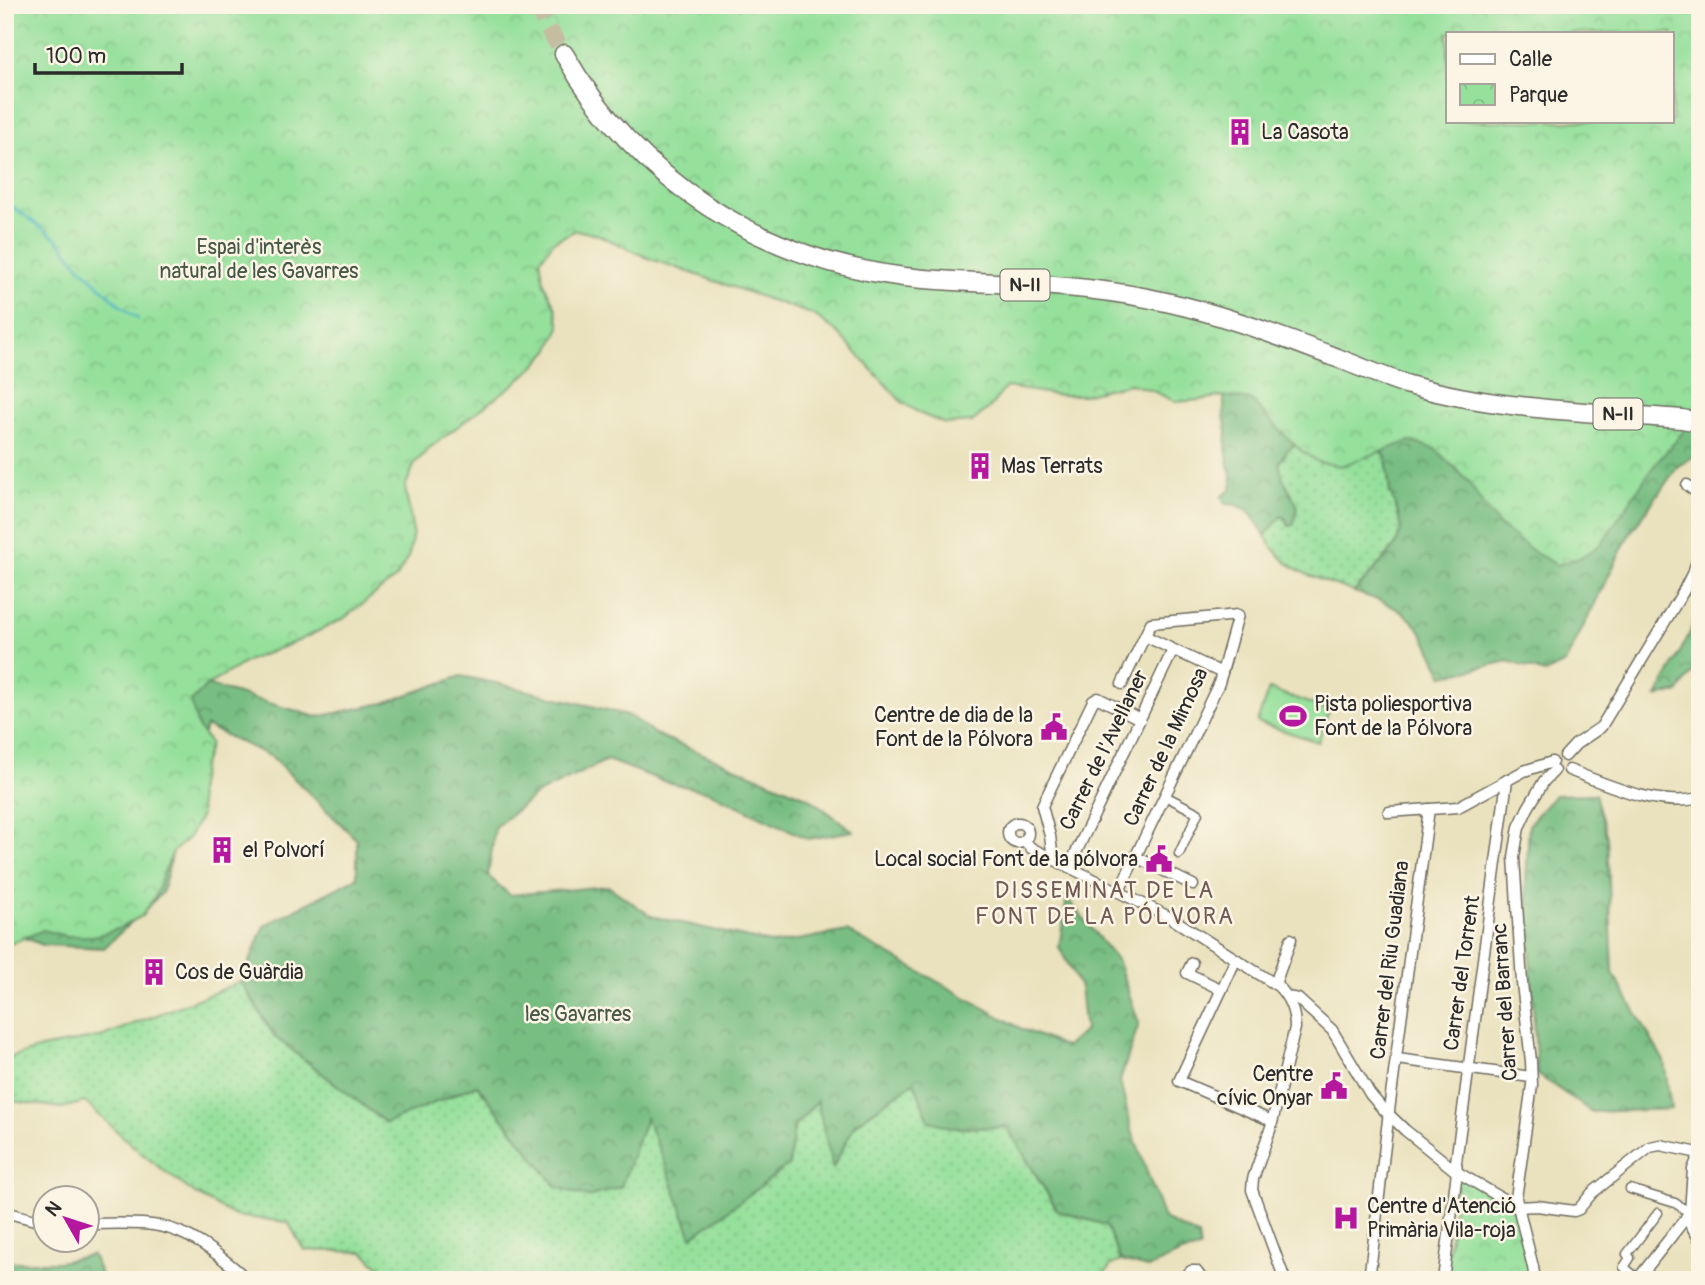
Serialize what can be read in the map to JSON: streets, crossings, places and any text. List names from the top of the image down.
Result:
{
  "streets": {
    "highway": ["N-II"],
    "street": [
      "Carrer de la Mimosa",
      "Carrer de l'Avellaner",
      "Carrer del Riu Guadiana",
      "Carrer del Torrent",
      "Carrer del Barranc"
    ]
  },
  "districts": ["DISSEMINAT DE LA FONT DE LA PÓLVORA"],
  "parks": ["Espai d'interès natural de les Gavarres", "les Gavarres"],
  "places": {
    "building": [
      "La Casota",
      "Mas Terrats",
      "el Polvorí",
      "Cos de Guàrdia"
    ],
    "sports": ["Pista poliesportiva Font de la Pólvora"],
    "public building": ["Centre de dia de la Font de la Pólvora", "Local social Font de la pólvora", "Centre cívic Onyar"],
    "hospital": ["Centre d'Atenció Primària Vila-roja"]
  },
  "legend": ["Calle", "Parque"],
  "scale_bar": "100 m",
  "north": "top left"
}
